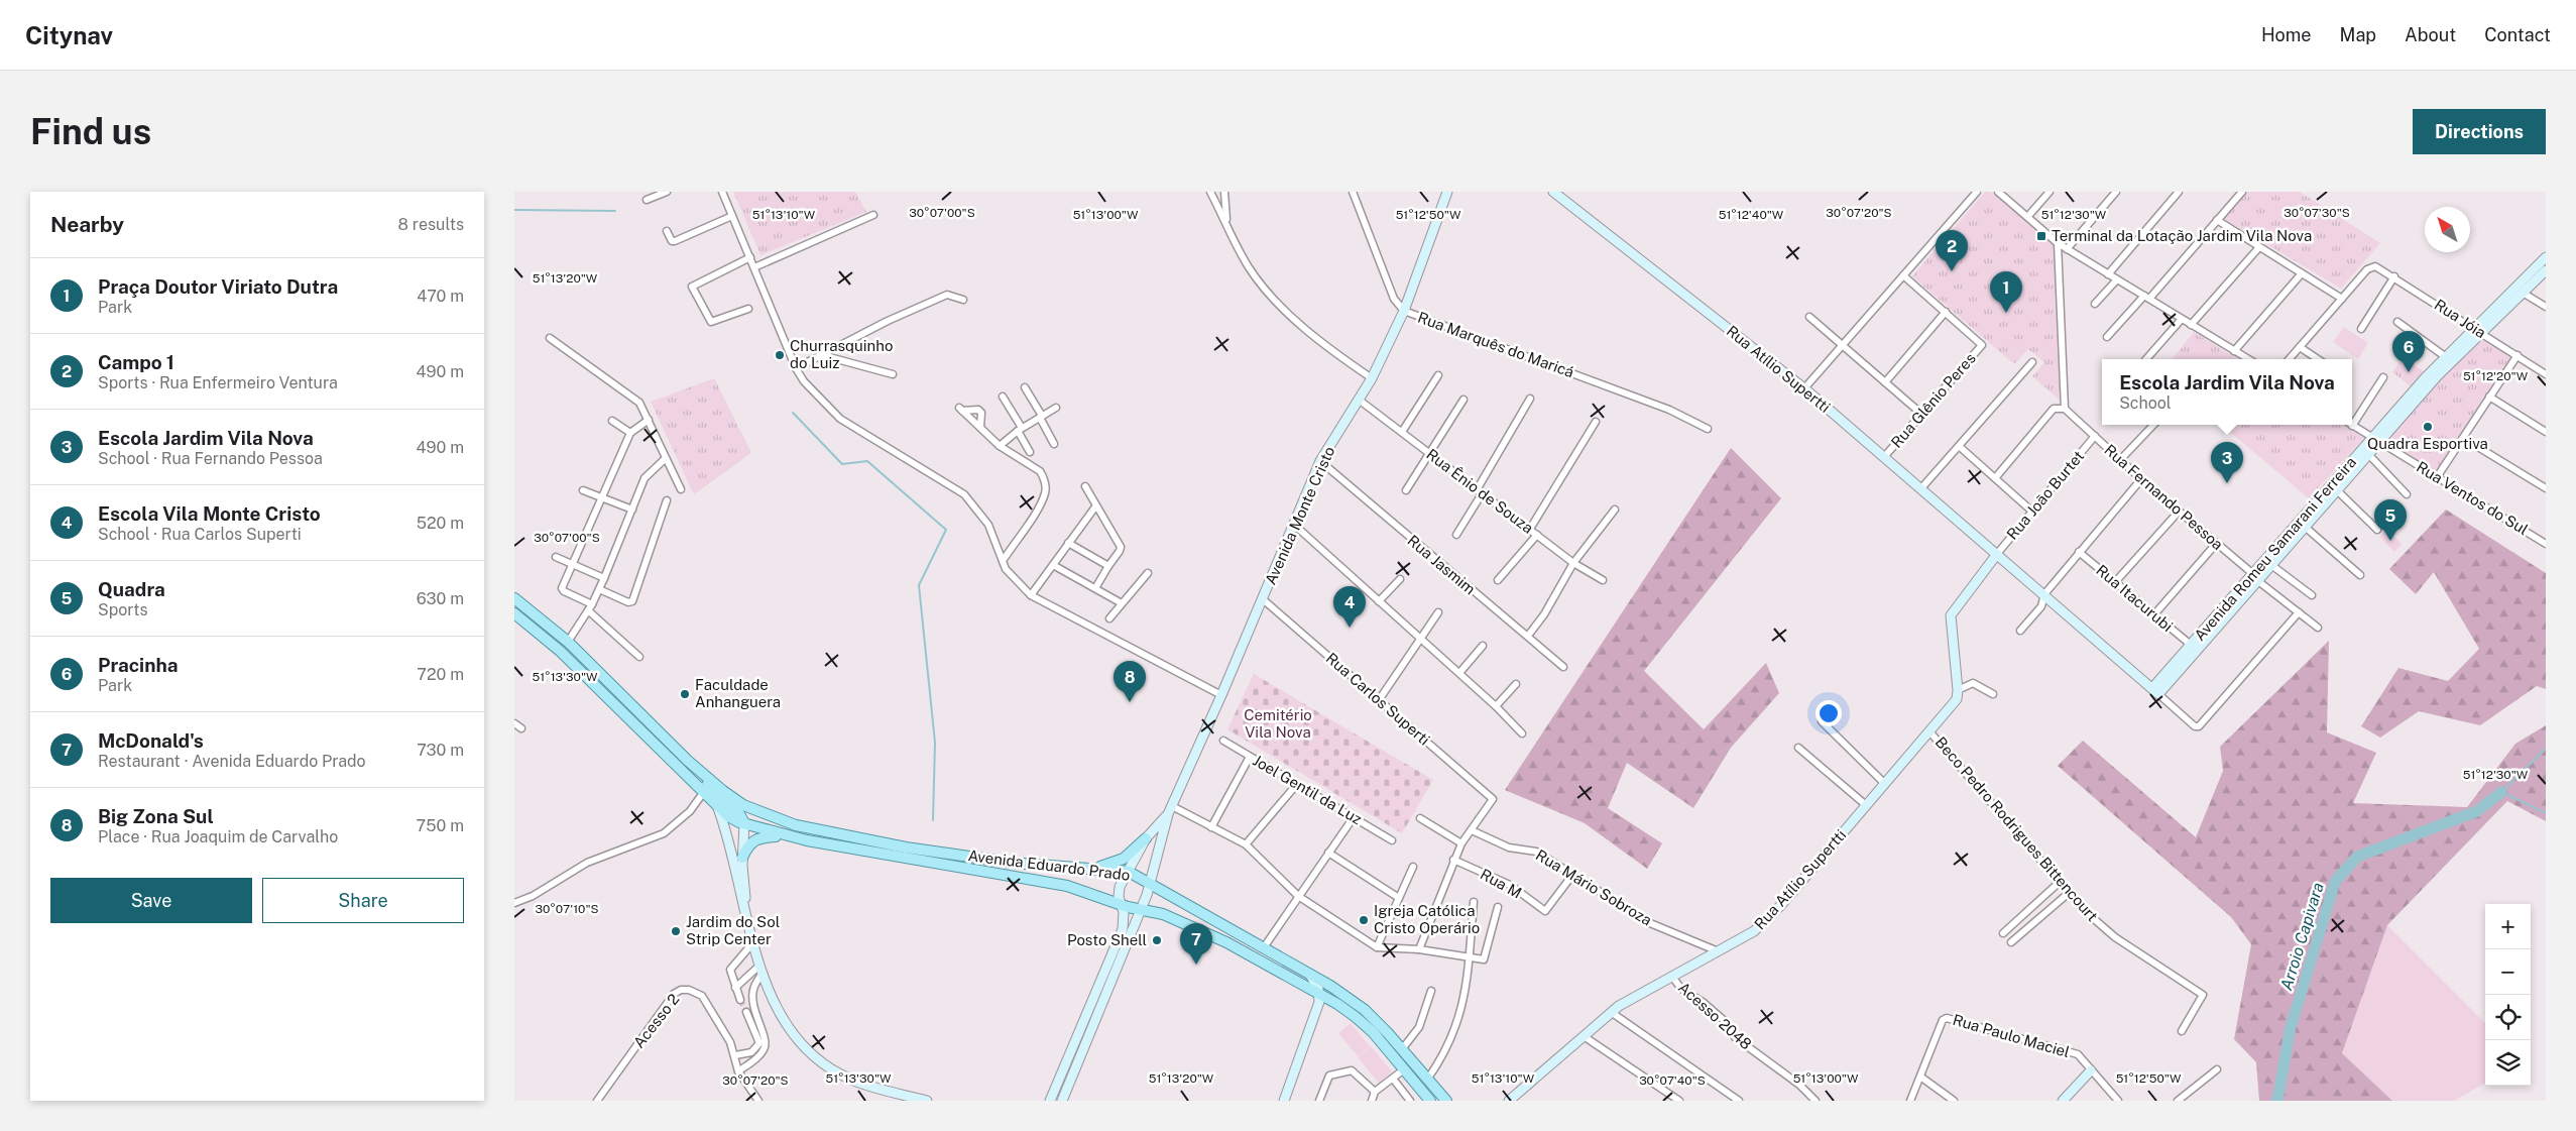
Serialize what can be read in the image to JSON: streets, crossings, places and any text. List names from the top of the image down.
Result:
{
  "streets": {
    "main road": ["Avenida Eduardo Prado"],
    "street": [
      "Rua Jóia",
      "Rua Marquês do Maricá",
      "Rua Atílio Supertti",
      "Rua Glênio Peres",
      "Rua Ênio de Souza",
      "Rua João Burtet",
      "Rua Fernando Pessoa",
      "Rua Ventos do Sul",
      "Avenida Monte Cristo",
      "Avenida Romeu Samarani Ferreira",
      "Rua Jasmim",
      "Rua Itacurubi",
      "Rua Carlos Superti",
      "Joel Gentil da Luz",
      "Beco Pedro Rodrigues Bittencourt",
      "Rua M",
      "Rua Mário Sobroza",
      "Acesso 2048",
      "Acesso 2",
      "Rua Paulo Maciel"
    ]
  },
  "crossings": [
    ["Rua Jóia", "Avenida Romeu Samarani Ferreira"],
    ["Rua Marquês do Maricá", "Avenida Monte Cristo"],
    ["Rua Atílio Supertti", "Rua Glênio Peres"],
    ["Rua Atílio Supertti", "Rua João Burtet"],
    ["Rua Atílio Supertti", "Avenida Romeu Samarani Ferreira"],
    ["Rua Atílio Supertti", "Beco Pedro Rodrigues Bittencourt"],
    ["Rua Atílio Supertti", "Rua Mário Sobroza"],
    ["Rua Atílio Supertti", "Acesso 2048"],
    ["Rua Ênio de Souza", "Avenida Monte Cristo"],
    ["Rua João Burtet", "Rua Fernando Pessoa"],
    ["Rua Fernando Pessoa", "Avenida Romeu Samarani Ferreira"],
    ["Rua Ventos do Sul", "Avenida Romeu Samarani Ferreira"],
    ["Avenida Monte Cristo", "Rua Jasmim"],
    ["Avenida Monte Cristo", "Rua Carlos Superti"],
    ["Avenida Monte Cristo", "Avenida Eduardo Prado"],
    ["Avenida Romeu Samarani Ferreira", "Rua Itacurubi"],
    ["Rua Carlos Superti", "Rua Mário Sobroza"],
    ["Rua M", "Rua Mário Sobroza"]
  ],
  "water": ["Arroio Capivara"],
  "parks": ["Cemitério Vila Nova"],
  "places": {
    "transit": ["Terminal da Lotação Jardim Vila Nova"],
    "other": [
      "Churrasquinho do Luiz",
      "Quadra Esportiva",
      "Faculdade Anhanguera",
      "Igreja Católica Cristo Operário",
      "Jardim do Sol Strip Center",
      "Posto Shell"
    ]
  },
  "north": "top left",
  "page": {
    "header": "Citynav",
    "nav": [
      "Home",
      "Map",
      "About",
      "Contact"
    ],
    "buttons": [
      "Directions",
      ["Save", "Share"]
    ],
    "title": "Find us",
    "heading": ["Nearby", "8 results"],
    "pins": [
      "2",
      "1",
      "6",
      "3",
      "5",
      "4",
      "8",
      "7"
    ],
    "list": [
      {
        "mark": "1",
        "name": "Praça Doutor Viriato Dutra",
        "note": "Park",
        "value": "470 m"
      },
      {
        "mark": "2",
        "name": "Campo 1",
        "note": "Sports · Rua Enfermeiro Ventura",
        "value": "490 m"
      },
      {
        "mark": "3",
        "name": "Escola Jardim Vila Nova",
        "note": "School · Rua Fernando Pessoa",
        "value": "490 m"
      },
      {
        "mark": "4",
        "name": "Escola Vila Monte Cristo",
        "note": "School · Rua Carlos Superti",
        "value": "520 m"
      },
      {
        "mark": "5",
        "name": "Quadra",
        "note": "Sports",
        "value": "630 m"
      },
      {
        "mark": "6",
        "name": "Pracinha",
        "note": "Park",
        "value": "720 m"
      },
      {
        "mark": "7",
        "name": "McDonald's",
        "note": "Restaurant · Avenida Eduardo Prado",
        "value": "730 m"
      },
      {
        "mark": "8",
        "name": "Big Zona Sul",
        "note": "Place · Rua Joaquim de Carvalho",
        "value": "750 m"
      }
    ],
    "popup": ["Escola Jardim Vila Nova", "School"],
    "map_buttons": ["+", "−"]
  },
  "coordinates": [
    "30°07'00\"S",
    "30°07'20\"S",
    "30°07'30\"S",
    "51°13'10\"W",
    "51°13'00\"W",
    "51°12'50\"W",
    "51°12'40\"W",
    "51°12'30\"W",
    "51°13'20\"W",
    "51°12'20\"W",
    "51°13'30\"W",
    "30°07'10\"S",
    "30°07'40\"S"
  ]
}
